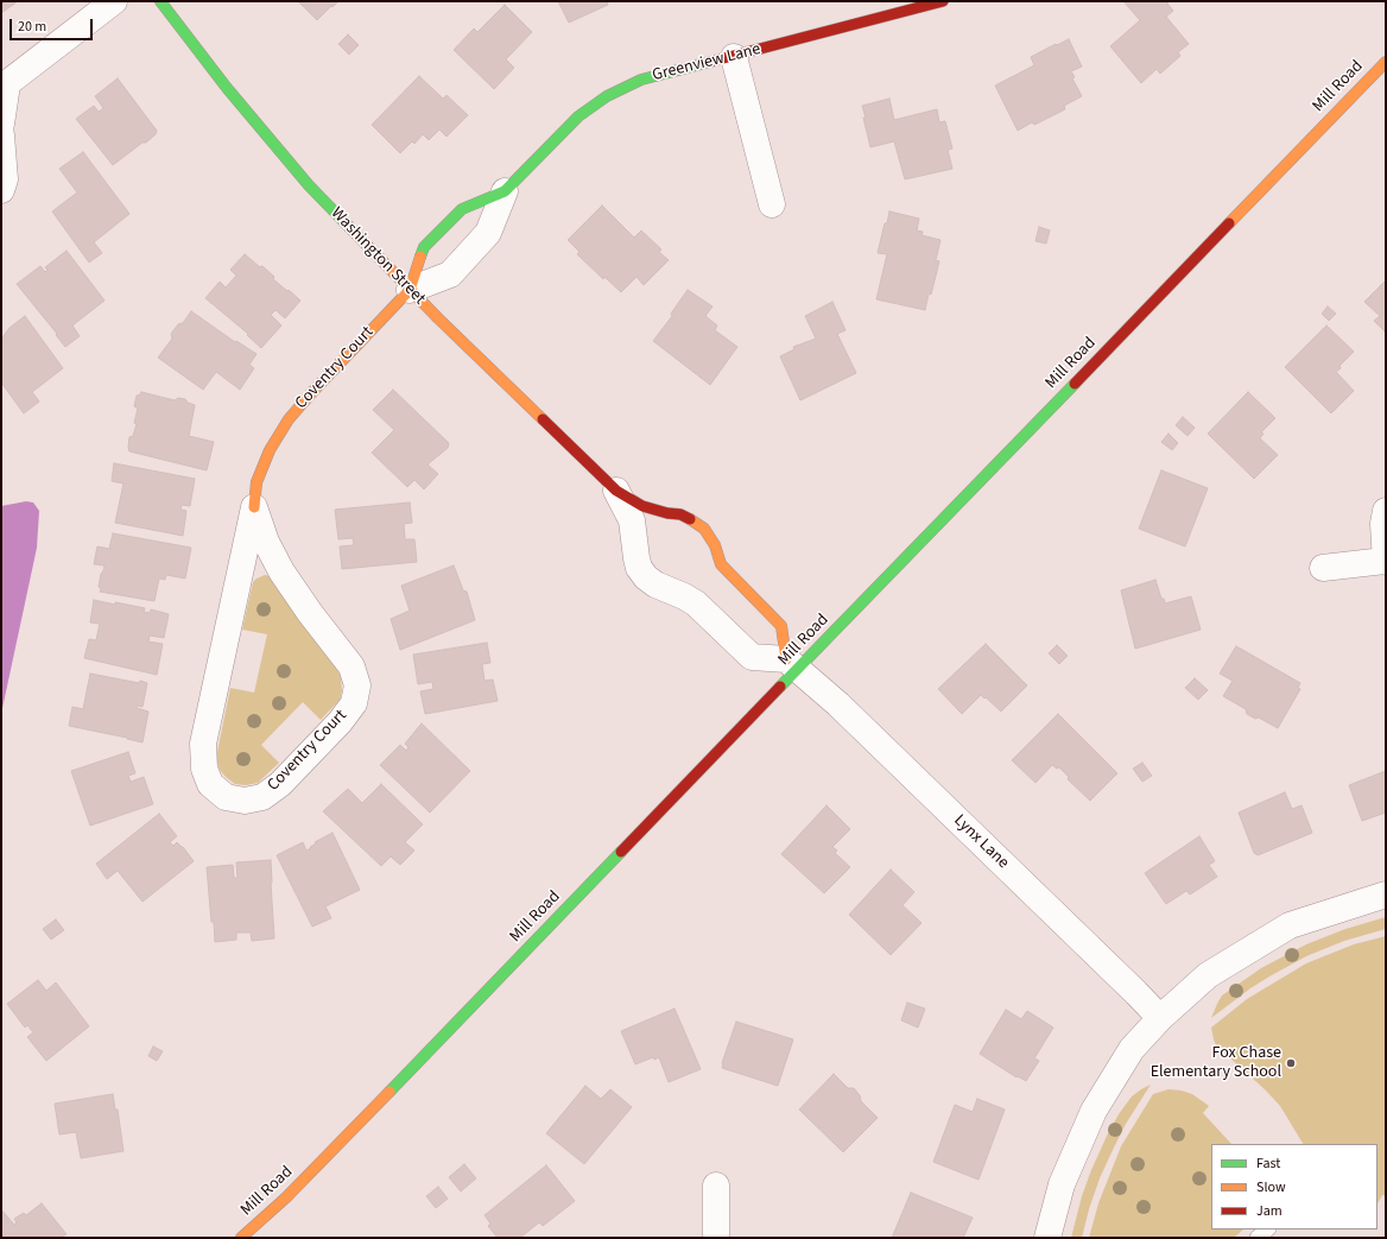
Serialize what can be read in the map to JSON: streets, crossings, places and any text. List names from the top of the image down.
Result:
{
  "streets": {
    "street": [
      "Greenview Lane",
      "Mill Road",
      "Washington Street",
      "Coventry Court",
      "Lynx Lane"
    ]
  },
  "crossings": [
    ["Greenview Lane", "Washington Street"],
    ["Greenview Lane", "Coventry Court"],
    ["Mill Road", "Washington Street"],
    ["Mill Road", "Lynx Lane"],
    ["Washington Street", "Coventry Court"],
    ["Washington Street", "Lynx Lane"]
  ],
  "places": ["Fox Chase Elementary School"],
  "legend": ["Fast", "Slow", "Jam"],
  "scale_bar": "20 m"
}
